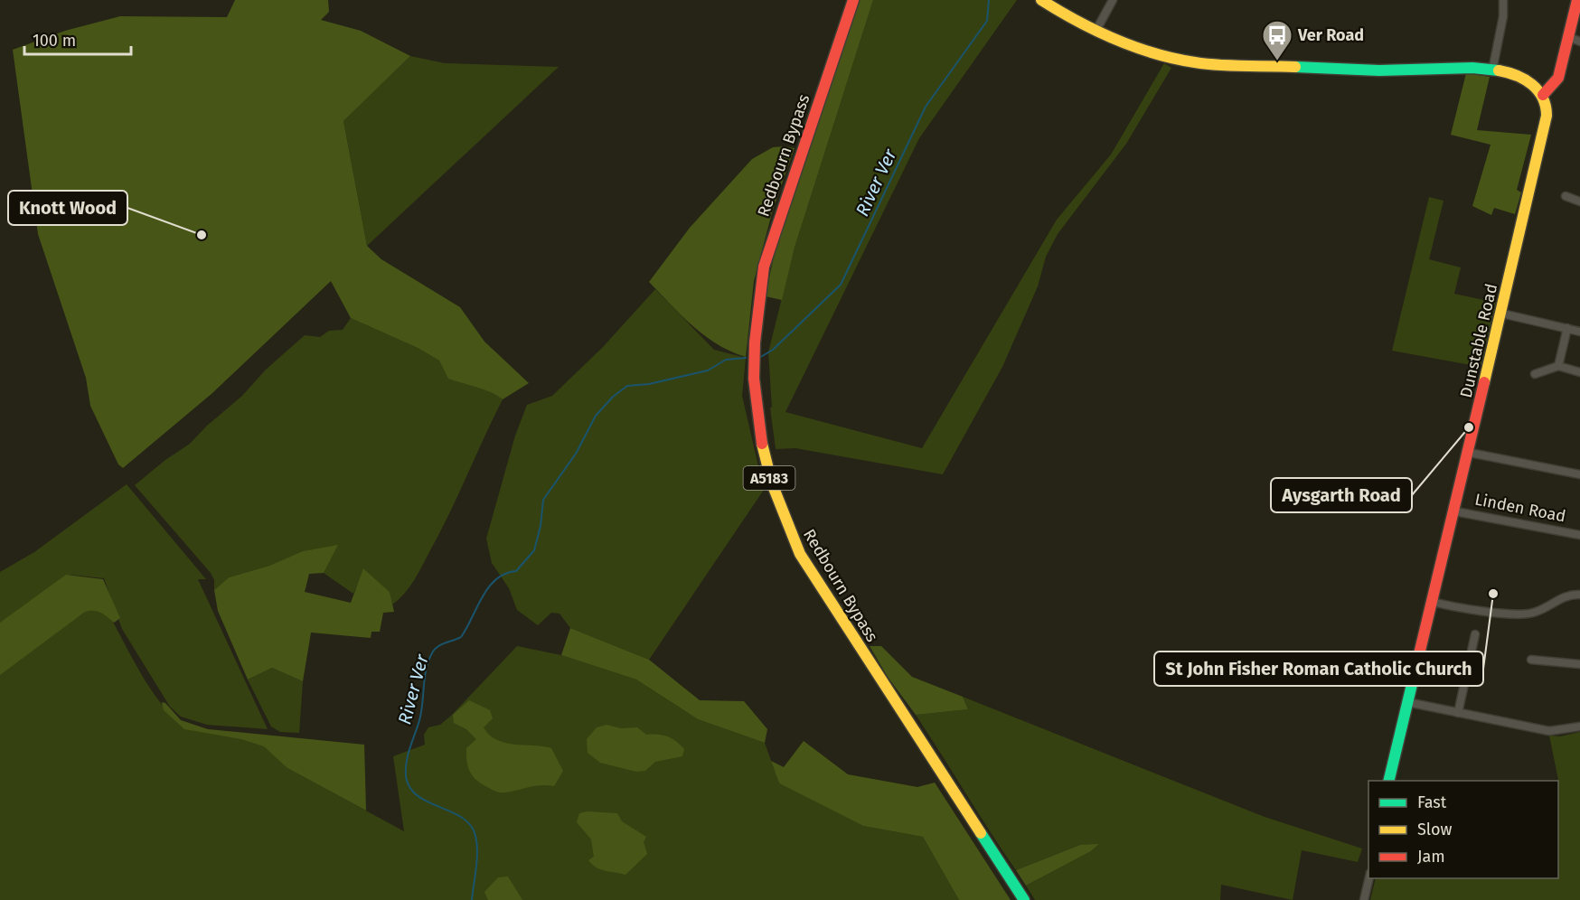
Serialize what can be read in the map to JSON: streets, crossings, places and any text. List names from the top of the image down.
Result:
{
  "streets": {
    "street": [
      "Redbourn Bypass",
      "Dunstable Road",
      "A5183",
      "Linden Road"
    ]
  },
  "crossings": [
    ["Dunstable Road", "Linden Road"]
  ],
  "water": ["River Ver"],
  "places": {
    "bus stop": ["Ver Road"],
    "other": ["Knott Wood", "Aysgarth Road", "St John Fisher Roman Catholic Church"]
  },
  "legend": ["Fast", "Slow", "Jam"],
  "scale_bar": "100 m"
}
